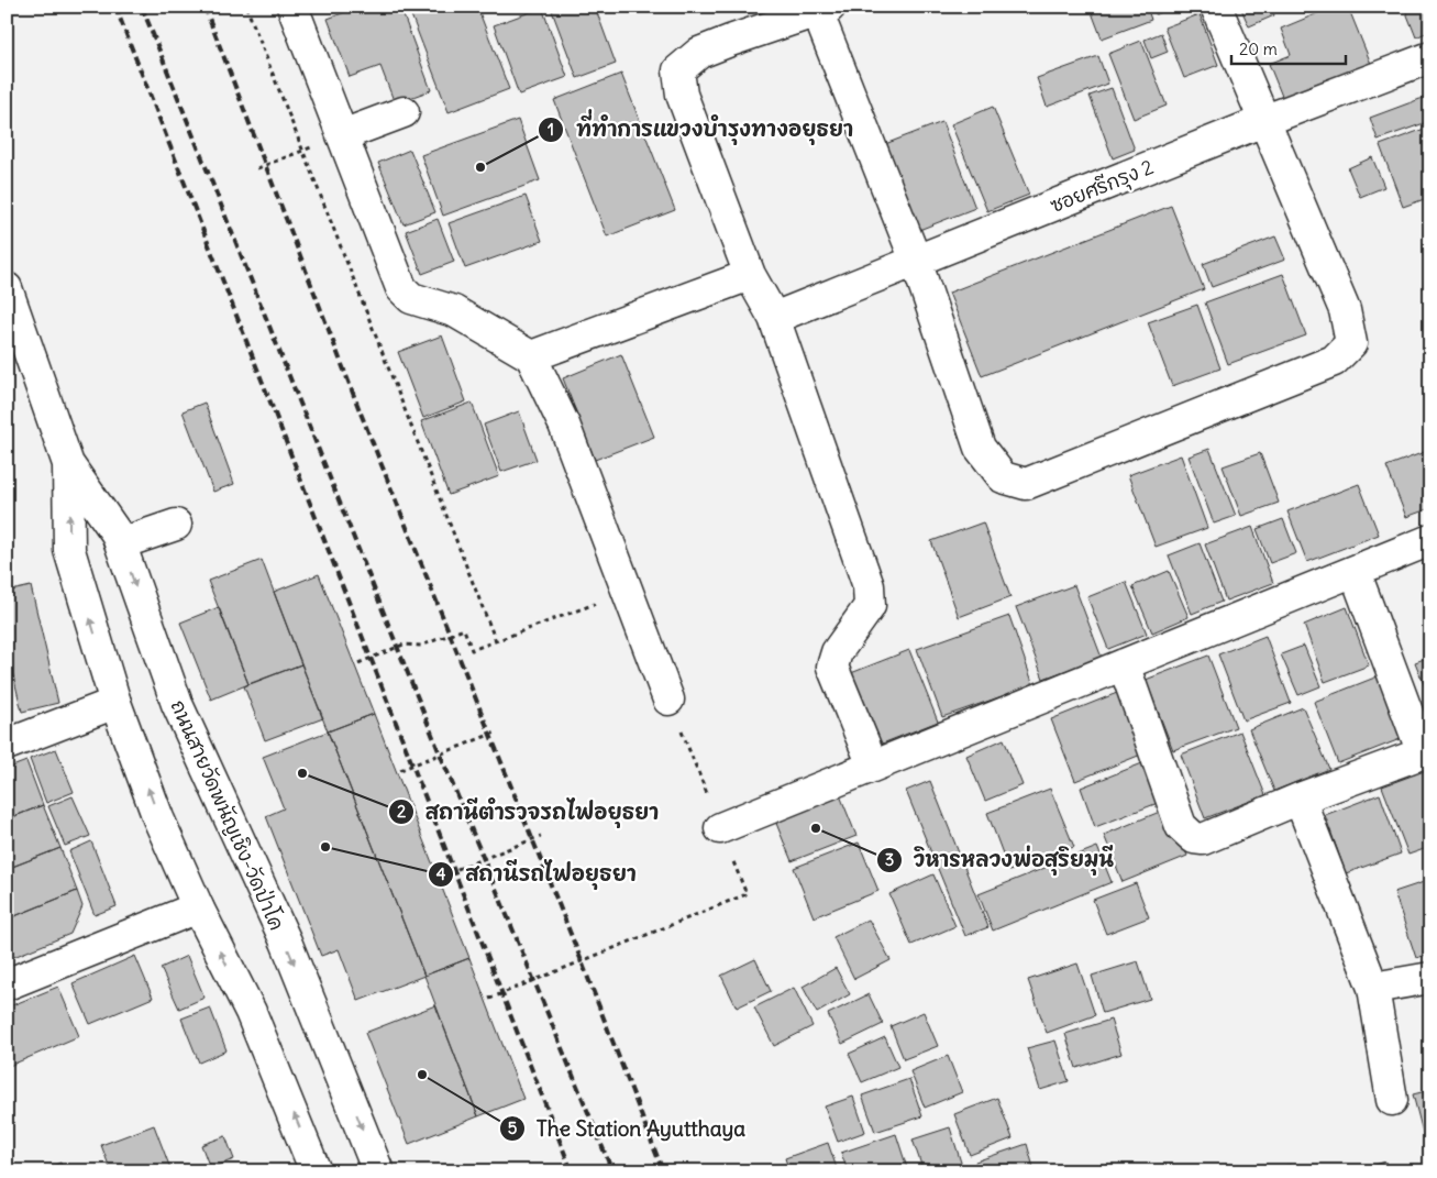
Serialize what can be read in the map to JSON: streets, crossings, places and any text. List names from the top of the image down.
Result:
{
  "streets": {
    "street": ["ซอยศรีกรุง 2", "ถนนสายวัดพนัญเชิง-วัดป่าโค"]
  },
  "places": [
    "ที่ทำการแขวงบำรุงทางอยุธยา",
    "สถานีตำรวจรถไฟอยุธยา",
    "วิหารหลวงพ่อสุริยมุนี",
    "สถานีรถไฟอยุธยา",
    "The Station Ayutthaya"
  ],
  "scale_bar": "20 m"
}
